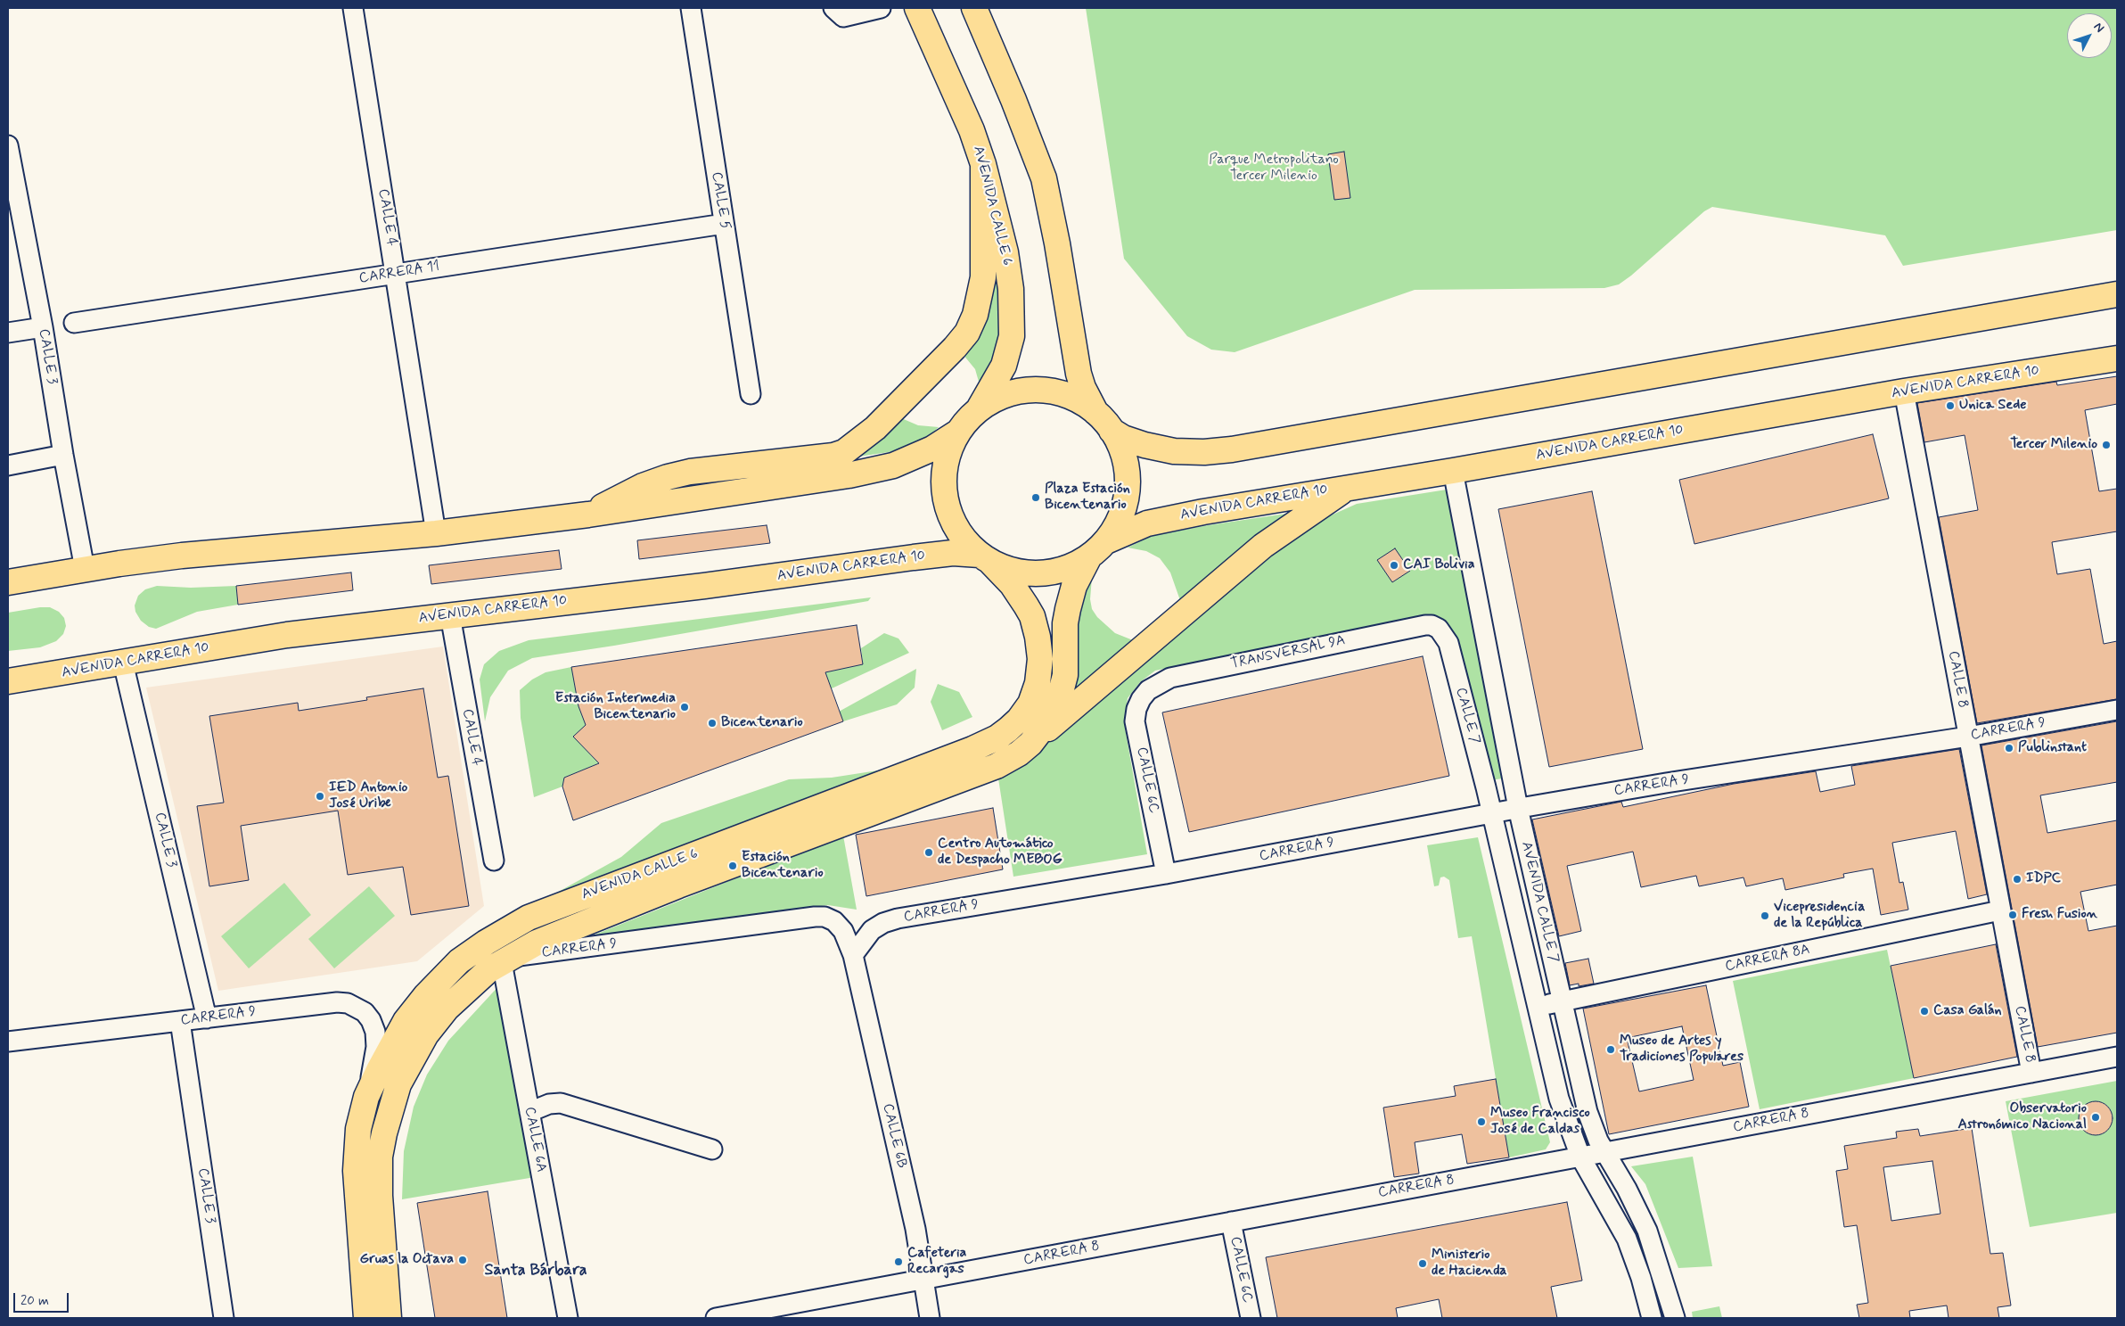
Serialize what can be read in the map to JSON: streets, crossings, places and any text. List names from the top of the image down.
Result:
{
  "streets": {
    "main road": ["AVENIDA CALLE 6", "AVENIDA CARRERA 10"],
    "street": [
      "CALLE 5",
      "CALLE 4",
      "CARRERA 11",
      "CALLE 3",
      "TRANSVERSAL 9A",
      "CALLE 8",
      "CALLE 7",
      "CARRERA 9",
      "CALLE 6C",
      "AVENIDA CALLE 7",
      "CARRERA 8A",
      "CARRERA 8",
      "CALLE 6B",
      "CALLE 6A"
    ]
  },
  "crossings": [
    ["CALLE 5", "CARRERA 11"],
    ["AVENIDA CALLE 6", "AVENIDA CARRERA 10"],
    ["AVENIDA CALLE 6", "CARRERA 9"],
    ["AVENIDA CALLE 6", "CALLE 6A"],
    ["CALLE 4", "CARRERA 11"],
    ["CALLE 4", "AVENIDA CARRERA 10"],
    ["CALLE 3", "AVENIDA CARRERA 10"],
    ["CALLE 3", "CARRERA 9"],
    ["AVENIDA CARRERA 10", "CALLE 8"],
    ["AVENIDA CARRERA 10", "AVENIDA CALLE 7"],
    ["TRANSVERSAL 9A", "CALLE 7"],
    ["TRANSVERSAL 9A", "CALLE 6C"],
    ["CALLE 8", "CARRERA 9"],
    ["CALLE 8", "CARRERA 8A"],
    ["CALLE 8", "CARRERA 8"],
    ["CALLE 7", "CARRERA 9"],
    ["CALLE 7", "AVENIDA CALLE 7"],
    ["CARRERA 9", "CALLE 6C"],
    ["CARRERA 9", "AVENIDA CALLE 7"],
    ["CARRERA 9", "CALLE 6B"],
    ["CARRERA 9", "CALLE 6A"],
    ["CALLE 6C", "CARRERA 8"],
    ["AVENIDA CALLE 7", "CARRERA 8A"],
    ["AVENIDA CALLE 7", "CARRERA 8"],
    ["CARRERA 8", "CALLE 6B"]
  ],
  "districts": ["Santa Bárbara"],
  "parks": ["Parque Metropolitano Tercer Milenio"],
  "places": [
    "Unica Sede",
    "Tercer Milenio",
    "Plaza Estación Bicentenario",
    "CAI Bolivia",
    "Estación Intermedia Bicentenario",
    "Bicentenario",
    "Publinstant",
    "IED Antonio José Uribe",
    "Centro Automático de Despacho MEBOG",
    "Estación Bicentenario",
    "IDPC",
    "Fresh Fusion",
    "Vicepresidencia de la República",
    "Casa Galán",
    "Museo de Artes y Tradiciones Populares",
    "Observatorio Astronómico Nacional",
    "Museo Francisco José de Caldas",
    "Gruas la Octava",
    "Cafeteria Recargas",
    "Ministerio de Hacienda"
  ],
  "scale_bar": "20 m",
  "north": "top right"
}
